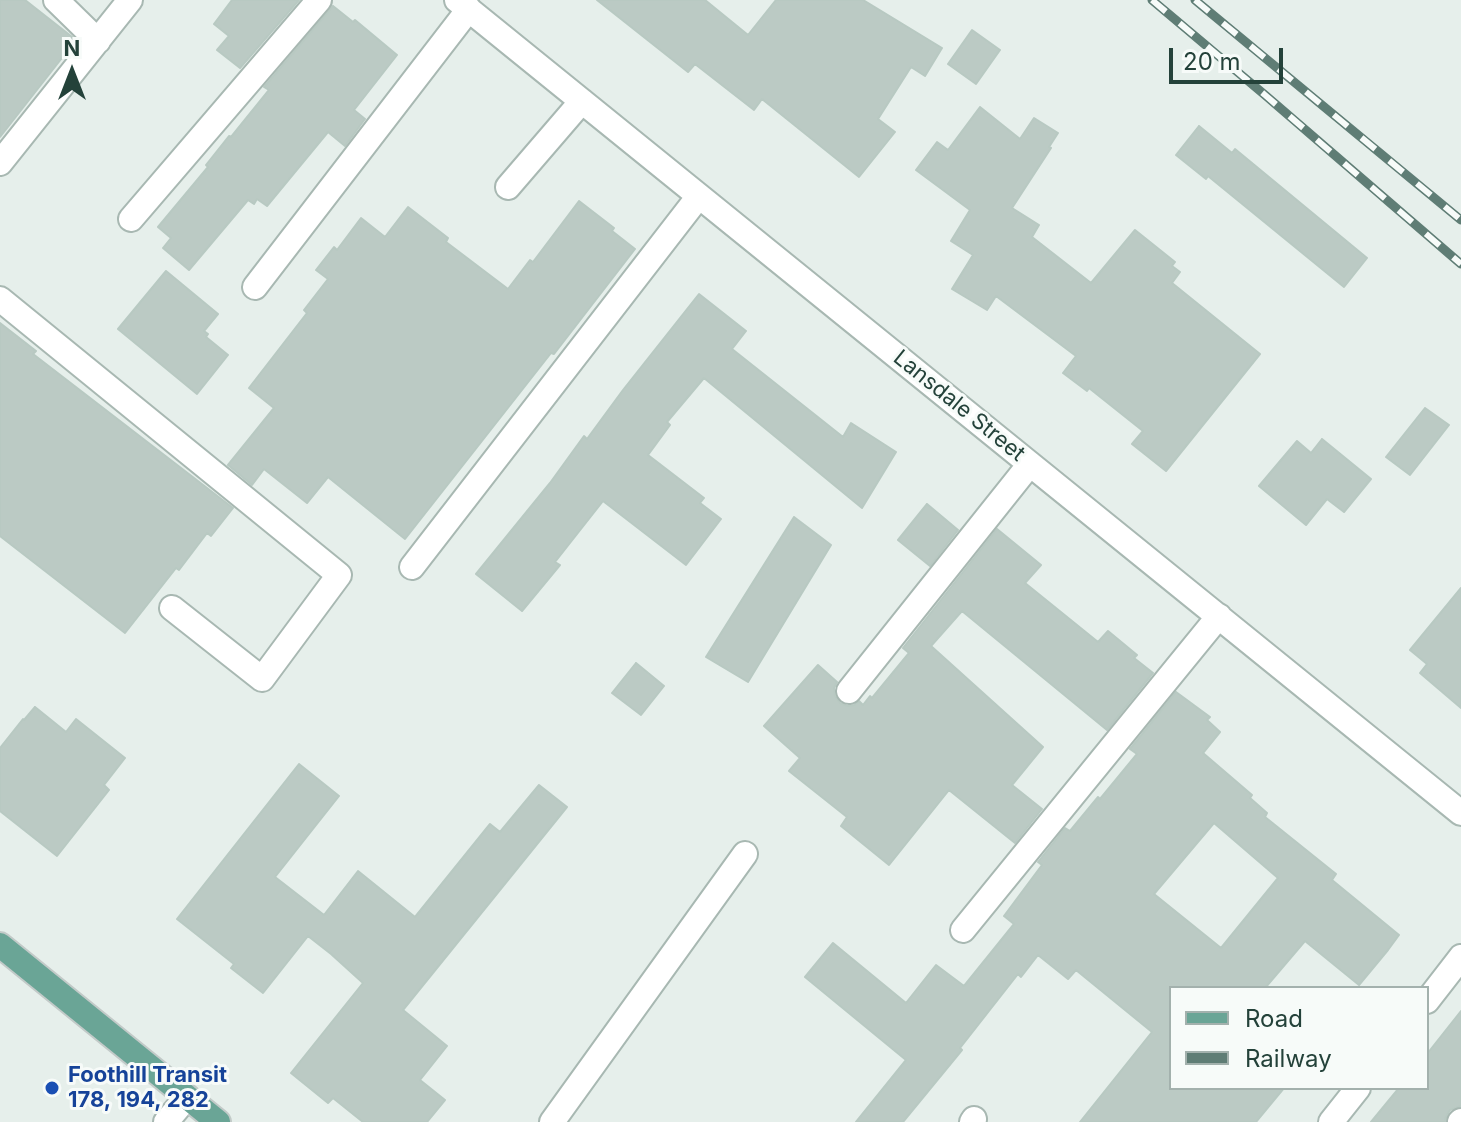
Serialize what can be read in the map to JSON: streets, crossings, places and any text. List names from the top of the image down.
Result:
{
  "streets": {
    "street": ["Lansdale Street"]
  },
  "places": ["Foothill Transit 178, 194, 282"],
  "legend": ["Road", "Railway"],
  "scale_bar": "20 m",
  "north": "top"
}
